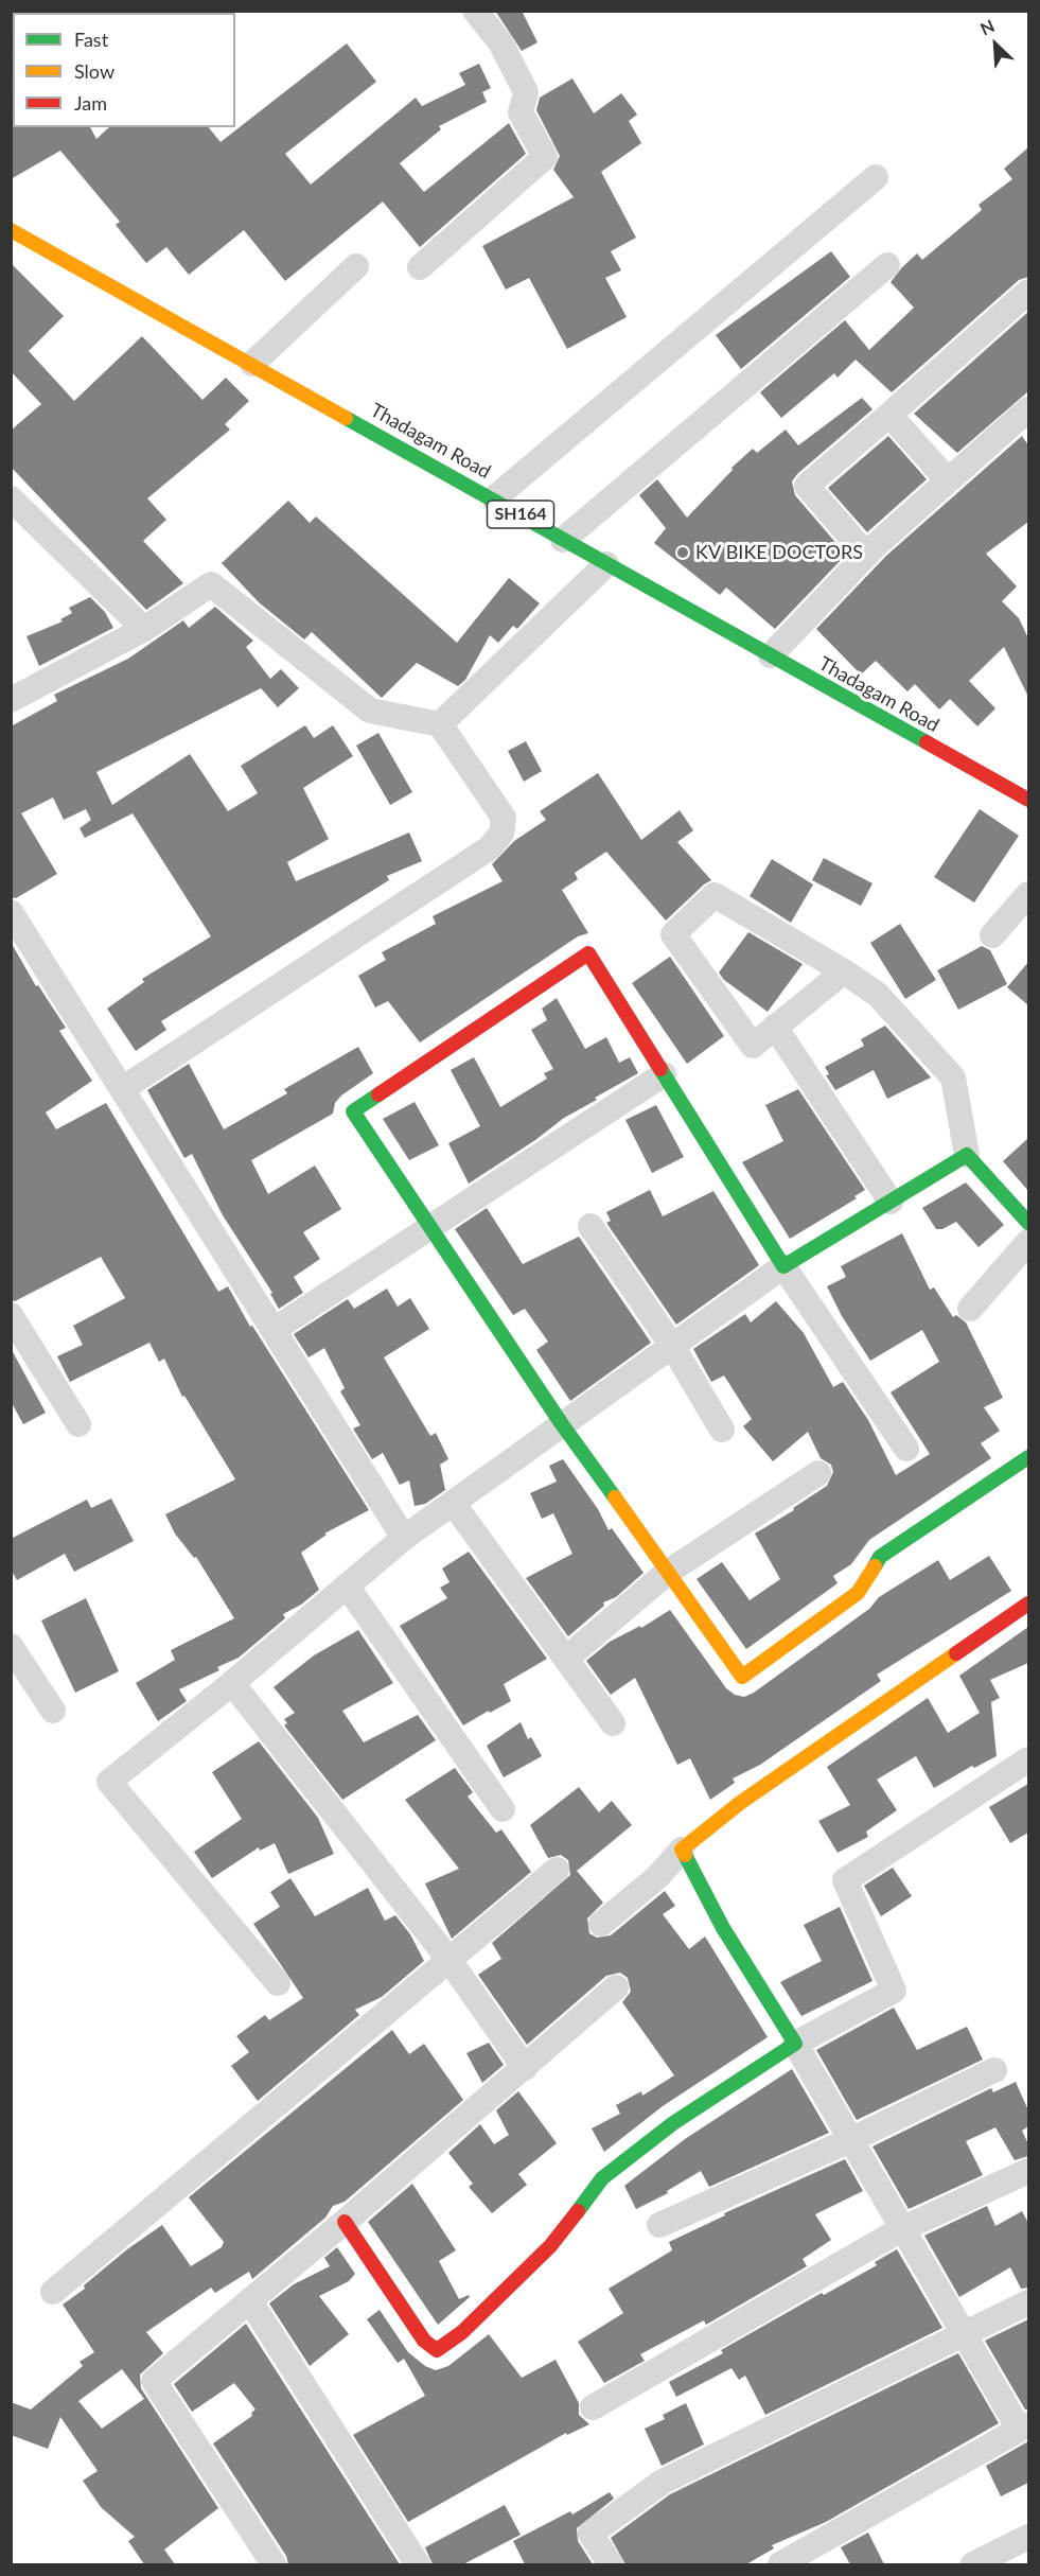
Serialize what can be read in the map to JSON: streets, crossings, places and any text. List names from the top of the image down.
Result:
{
  "streets": {
    "street": ["Thadagam Road", "SH164"]
  },
  "places": ["KV BIKE DOCTORS"],
  "legend": ["Fast", "Slow", "Jam"],
  "north": "top left"
}
